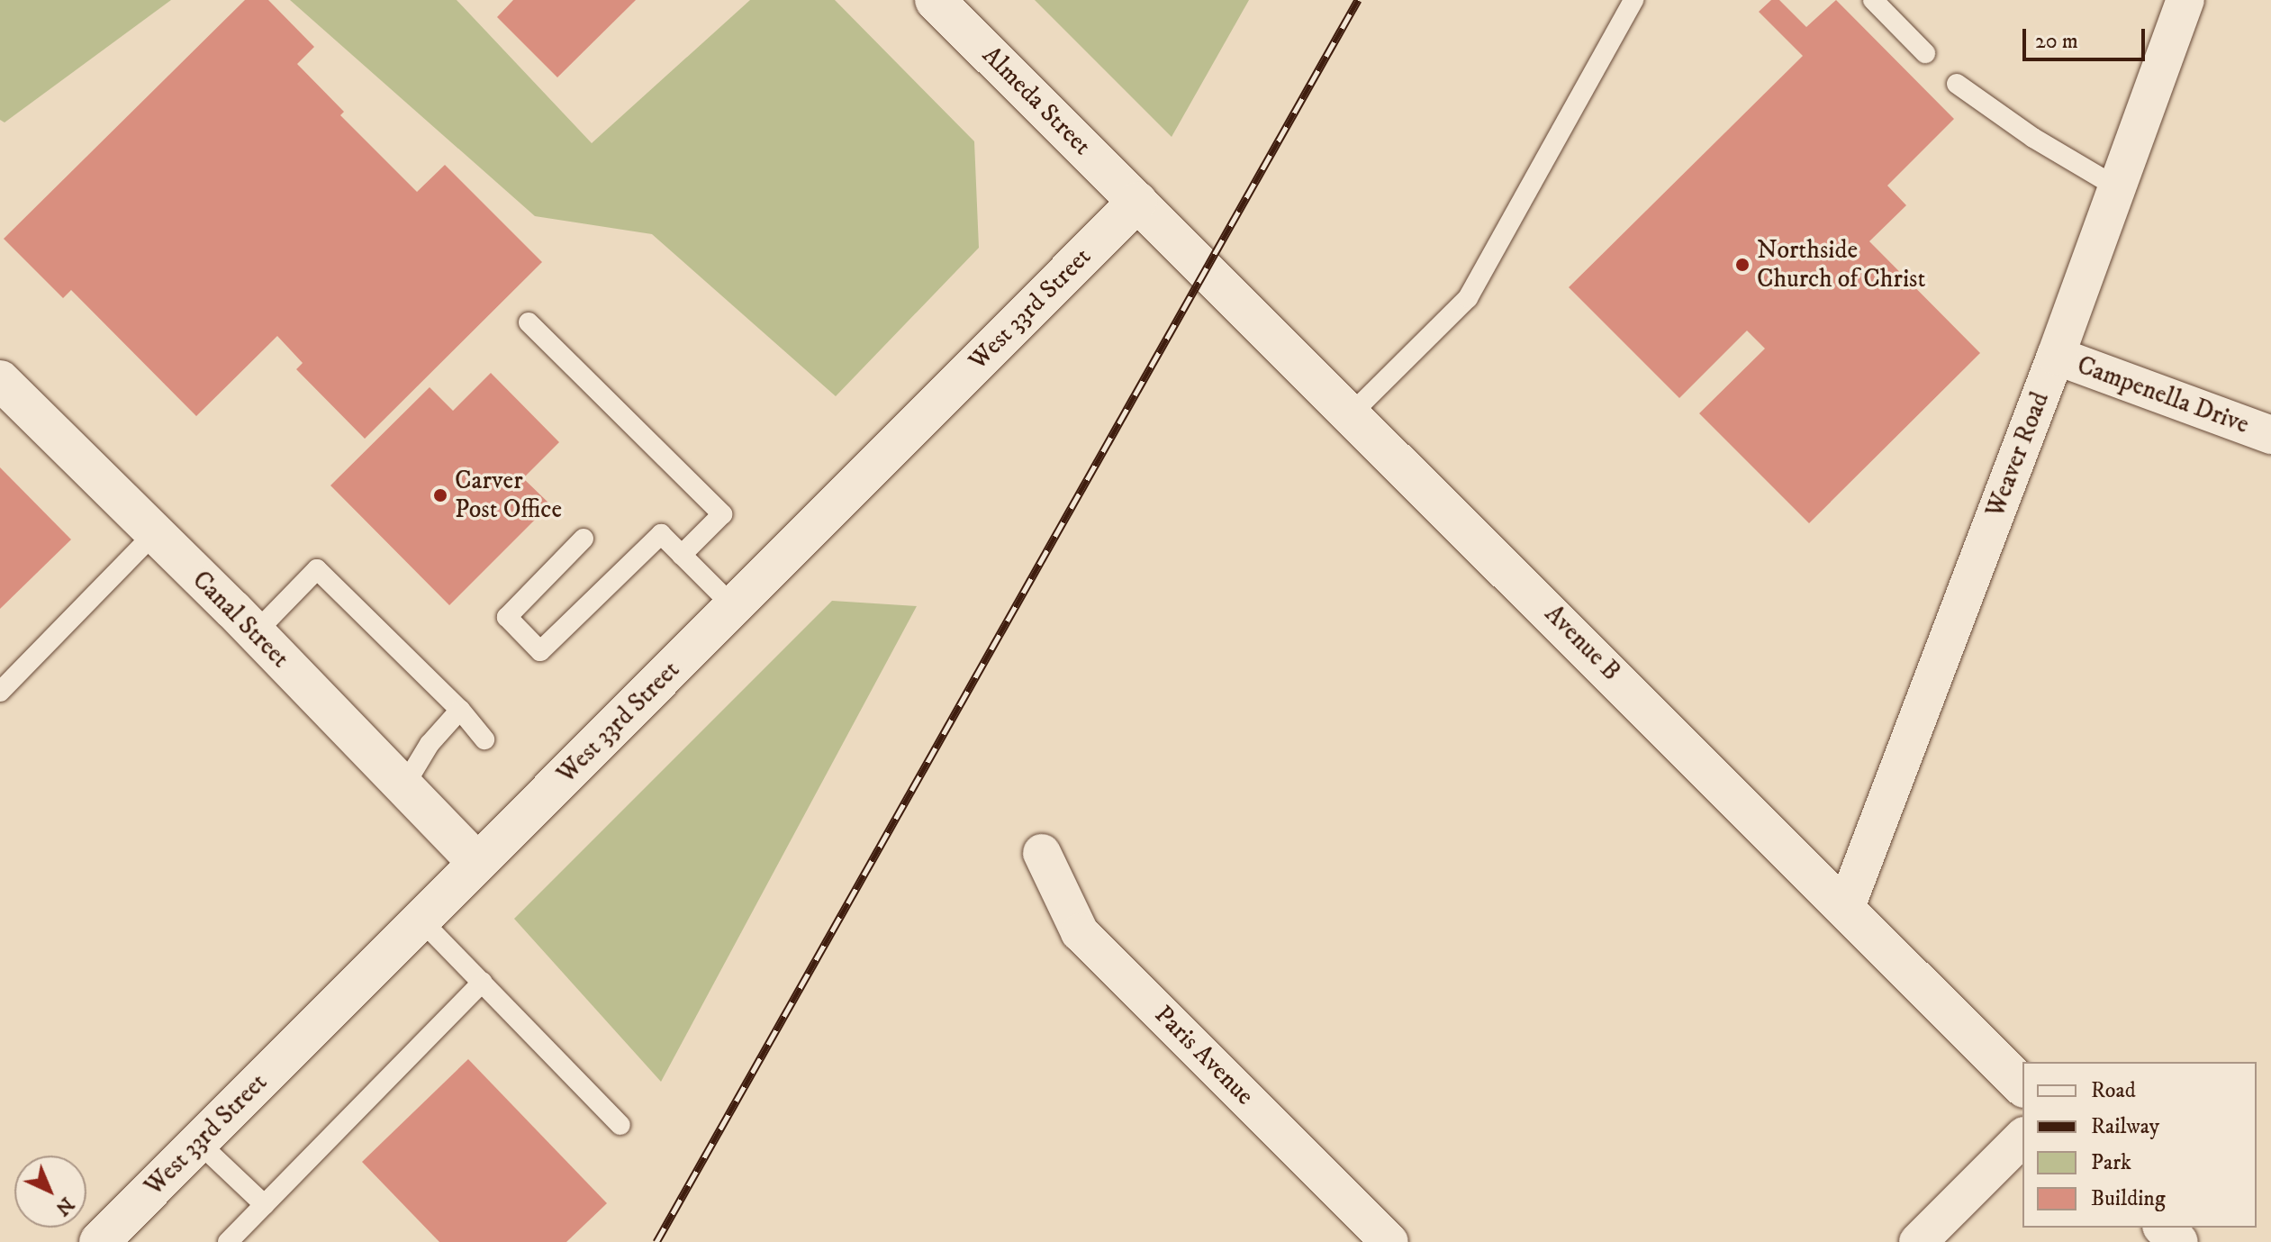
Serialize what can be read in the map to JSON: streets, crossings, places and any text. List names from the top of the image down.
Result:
{
  "streets": {
    "street": [
      "Almeda Street",
      "West 33rd Street",
      "Campenella Drive",
      "Weaver Road",
      "Canal Street",
      "Avenue B",
      "Paris Avenue"
    ]
  },
  "crossings": [
    ["Almeda Street", "West 33rd Street"],
    ["Almeda Street", "Avenue B"],
    ["West 33rd Street", "Canal Street"],
    ["West 33rd Street", "Avenue B"],
    ["Campenella Drive", "Weaver Road"],
    ["Weaver Road", "Avenue B"]
  ],
  "places": ["Northside Church of Christ", "Carver Post Office"],
  "legend": [
    "Road",
    "Railway",
    "Park",
    "Building"
  ],
  "scale_bar": "20 m",
  "north": "bottom right"
}
